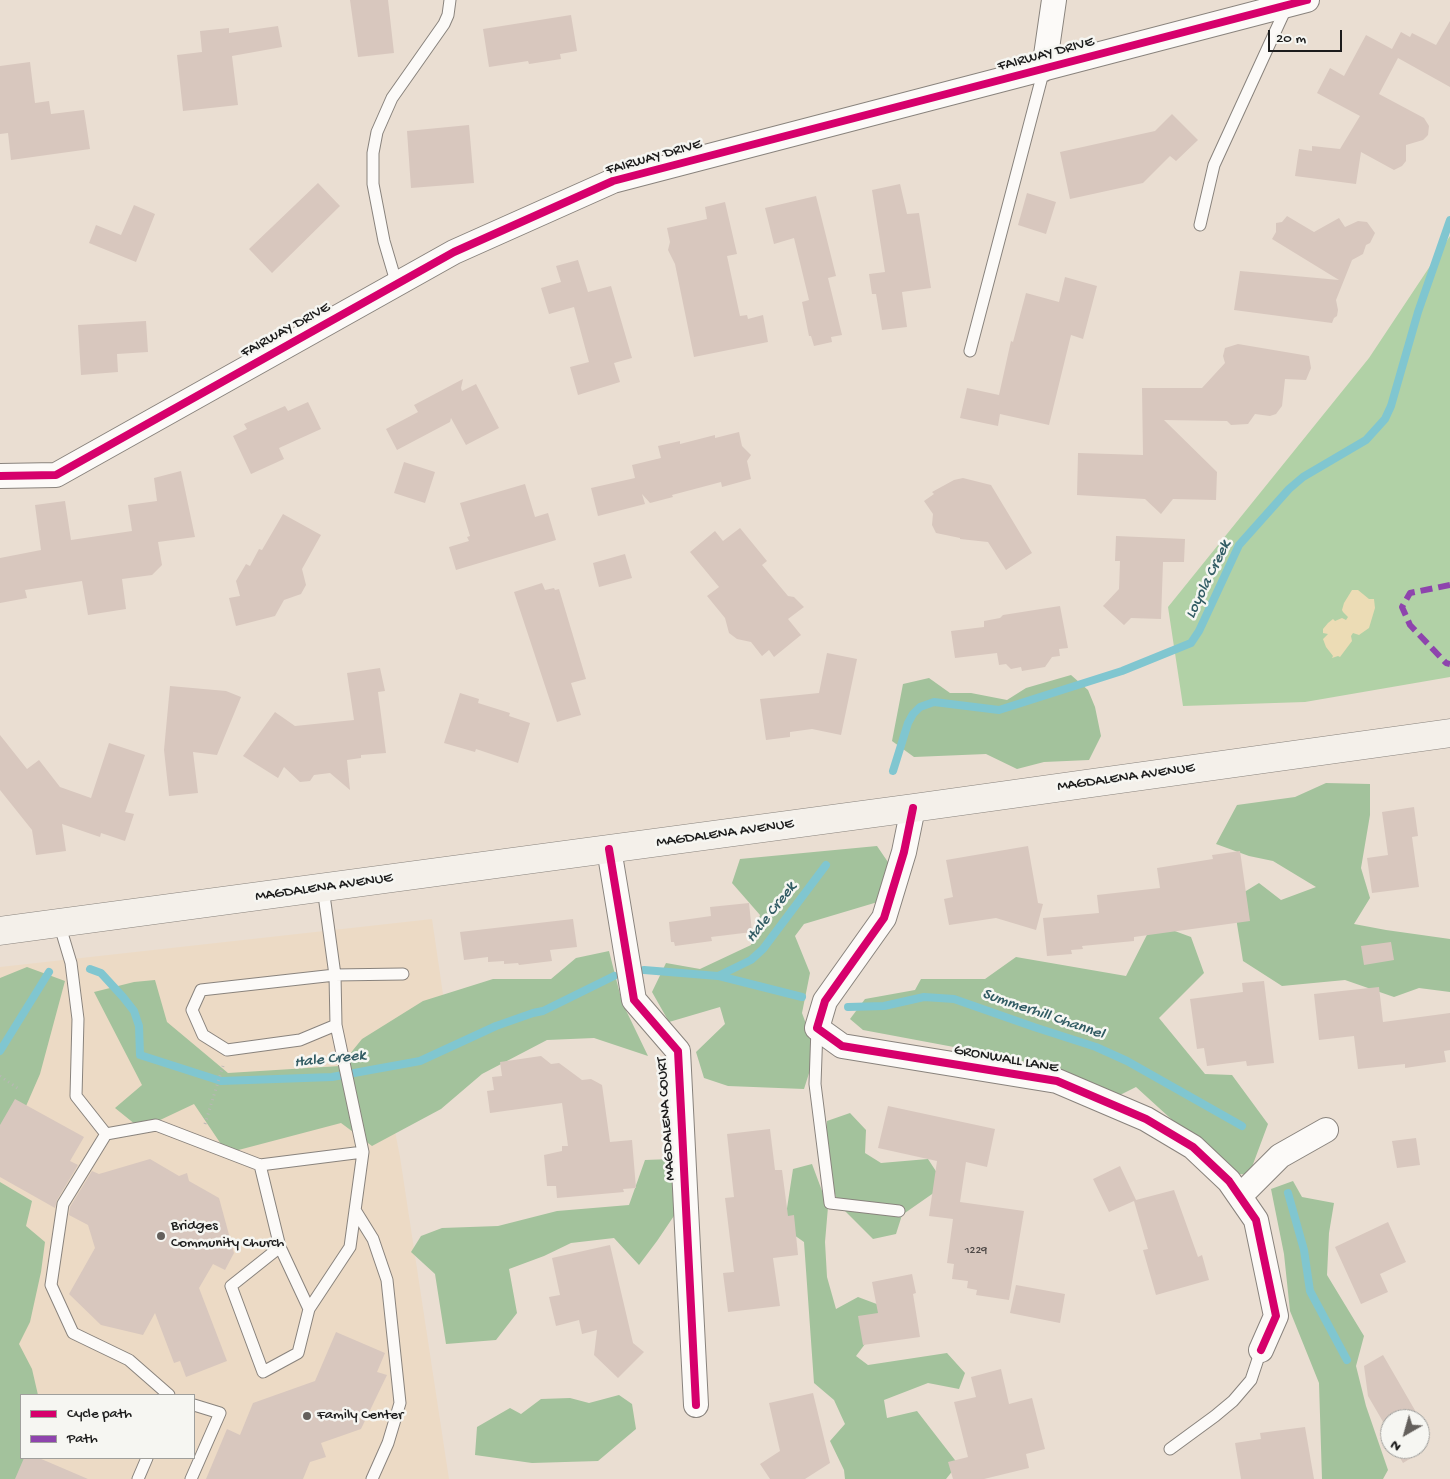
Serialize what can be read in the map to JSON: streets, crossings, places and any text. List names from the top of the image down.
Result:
{
  "streets": {
    "main road": ["MAGDALENA AVENUE"],
    "street": ["FAIRWAY DRIVE", "GRONWALL LANE", "MAGDALENA COURT"]
  },
  "crossings": [
    ["MAGDALENA AVENUE", "MAGDALENA COURT"]
  ],
  "water": ["Loyola Creek", "Hale Creek", "Summerhill Channel"],
  "places": ["Bridges Community Church", "Family Center"],
  "house_numbers": ["1229"],
  "legend": ["Cycle path", "Path"],
  "scale_bar": "20 m",
  "north": "bottom left"
}
